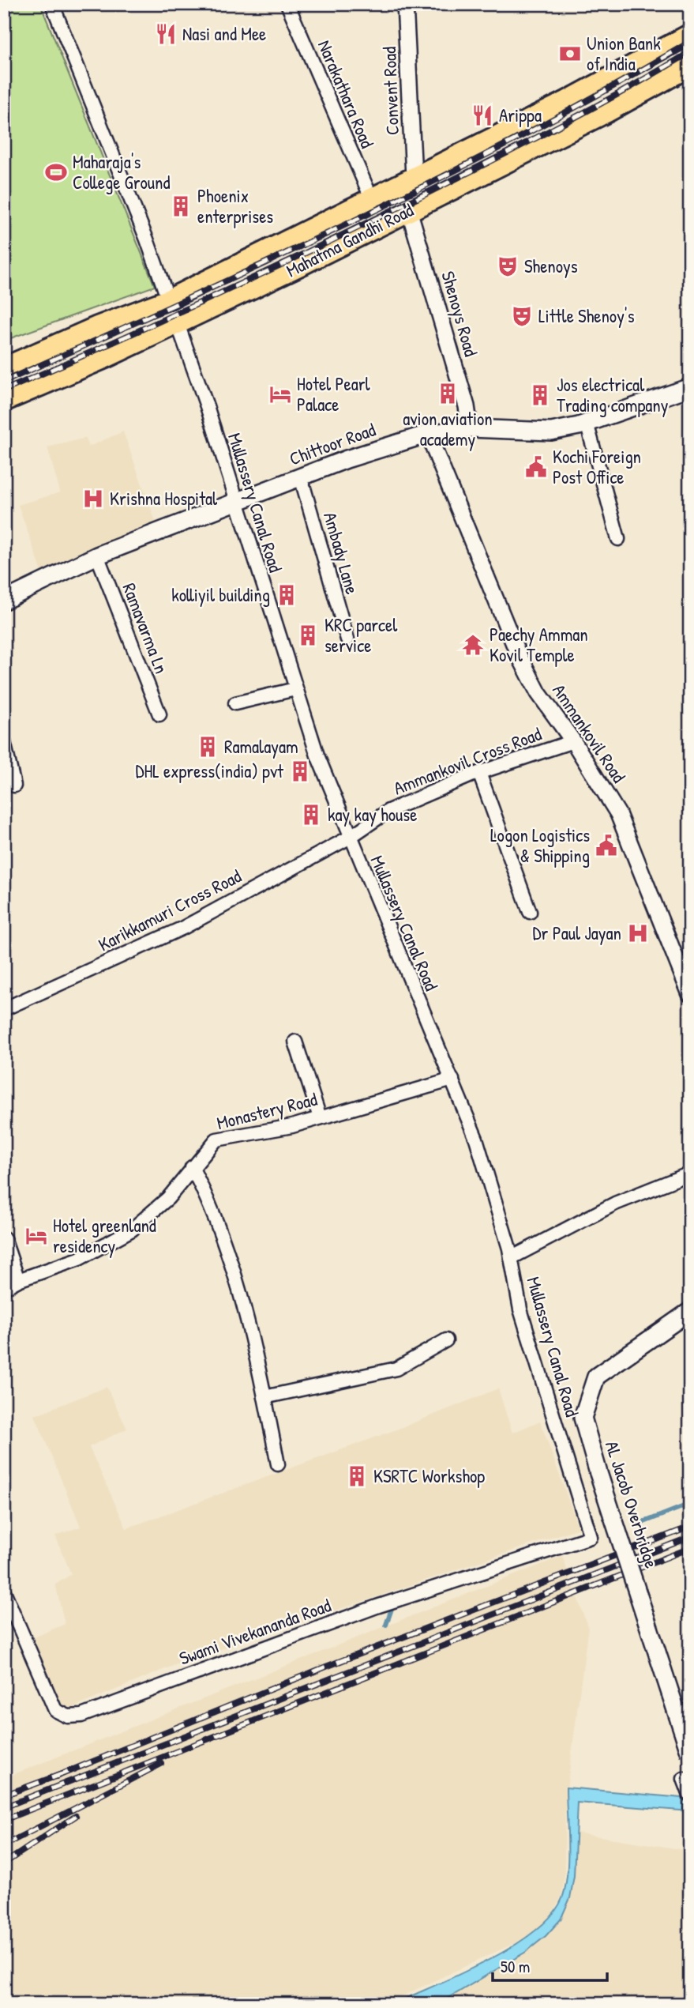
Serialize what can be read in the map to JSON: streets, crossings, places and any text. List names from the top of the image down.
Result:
{
  "streets": {
    "main road": ["Mahatma Gandhi Road", "Chittoor Road", "AL Jacob Overbridge"],
    "street": [
      "Convent Road",
      "Narakathara Road",
      "Shenoys Road",
      "Mullassery Canal Road",
      "Ambady Lane",
      "Ramavarma Ln",
      "Ammankovil Road",
      "Ammankovil Cross Road",
      "Karikkamuri Cross Road",
      "Monastery Road",
      "Swami Vivekananda Road"
    ]
  },
  "crossings": [
    ["Convent Road", "Mahatma Gandhi Road"],
    ["Narakathara Road", "Mahatma Gandhi Road"],
    ["Mahatma Gandhi Road", "Shenoys Road"],
    ["Mahatma Gandhi Road", "Mullassery Canal Road"],
    ["Shenoys Road", "Chittoor Road"],
    ["Chittoor Road", "Mullassery Canal Road"],
    ["Chittoor Road", "Ambady Lane"],
    ["Chittoor Road", "Ramavarma Ln"],
    ["Chittoor Road", "Ammankovil Road"],
    ["Mullassery Canal Road", "Ammankovil Cross Road"],
    ["Mullassery Canal Road", "Karikkamuri Cross Road"],
    ["Mullassery Canal Road", "Monastery Road"],
    ["Mullassery Canal Road", "Swami Vivekananda Road"],
    ["Ammankovil Road", "Ammankovil Cross Road"],
    ["Ammankovil Cross Road", "Karikkamuri Cross Road"]
  ],
  "places": {
    "restaurant": ["Nasi and Mee", "Arippa"],
    "bank": ["Union Bank of India"],
    "sports": ["Maharaja's College Ground"],
    "building": [
      "Phoenix enterprises",
      "avion aviation academy",
      "Jos electrical Trading company",
      "kolliyil building",
      "KRC parcel service",
      "Ramalayam",
      "DHL express(india) pvt",
      "kay kay house",
      "KSRTC Workshop"
    ],
    "theatre": ["Shenoys", "Little Shenoy's"],
    "hotel": ["Hotel Pearl Palace", "Hotel greenland residency"],
    "public building": ["Kochi Foreign Post Office", "Logon Logistics & Shipping"],
    "hospital": ["Krishna Hospital", "Dr Paul Jayan"],
    "temple": ["Paechy Amman Kovil Temple"]
  },
  "scale_bar": "50 m"
}
